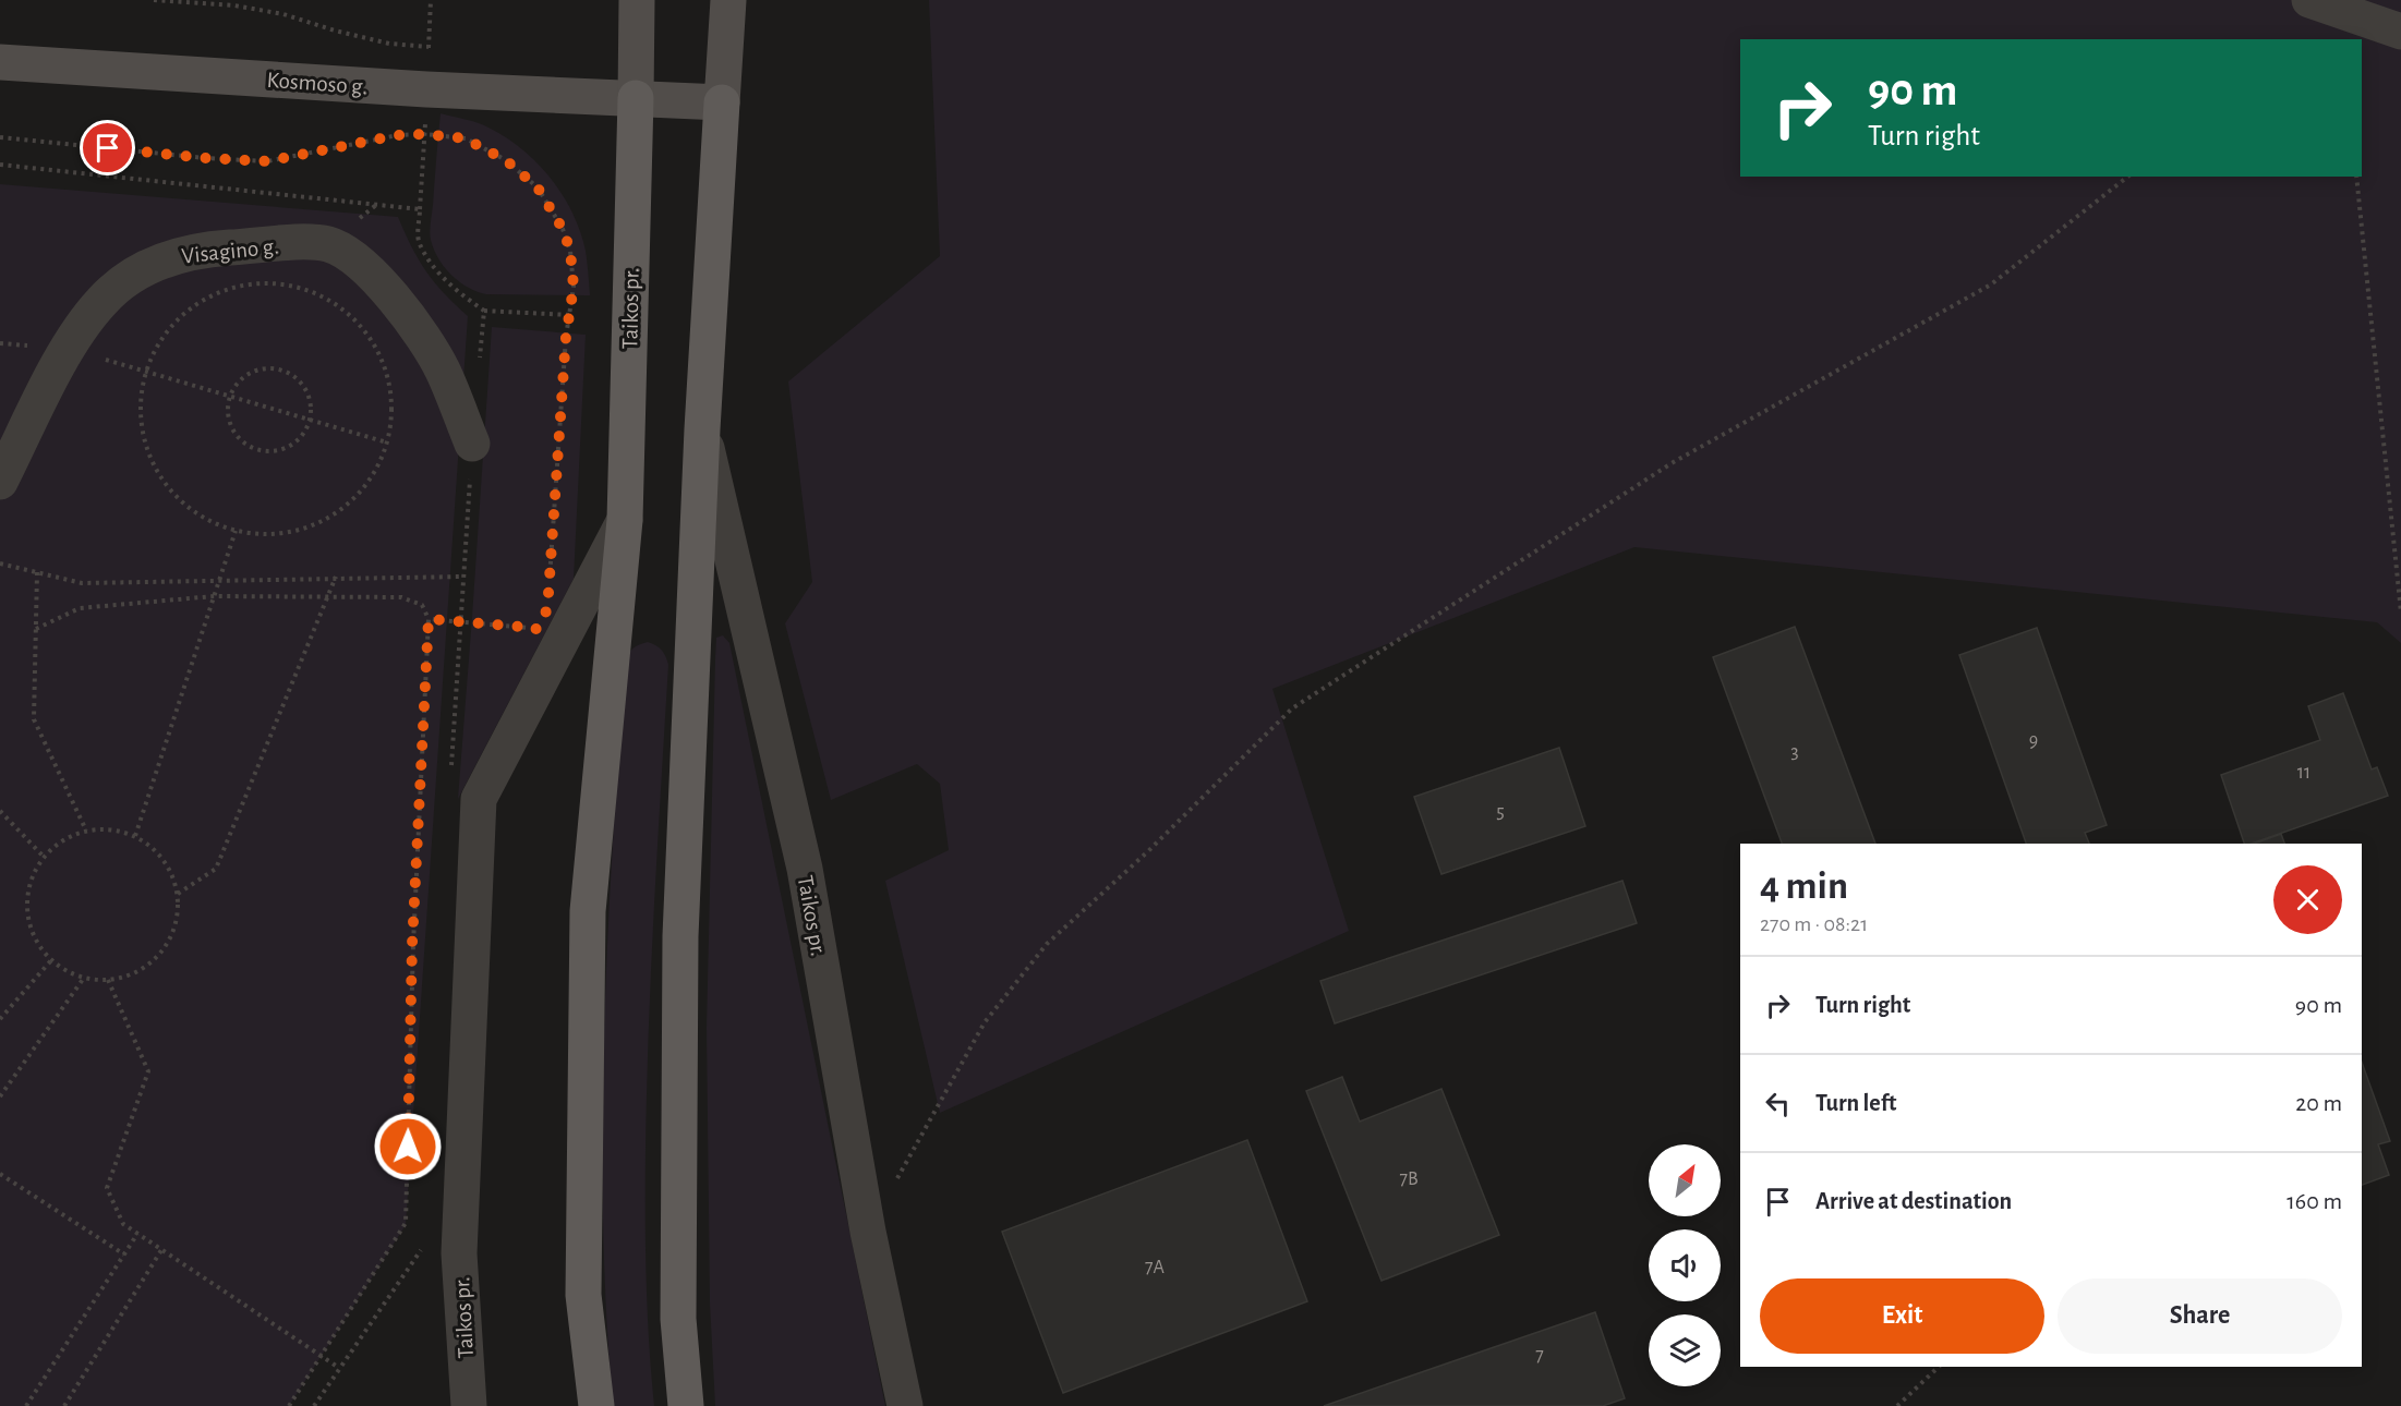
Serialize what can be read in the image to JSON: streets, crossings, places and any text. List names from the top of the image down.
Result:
{
  "streets": {
    "main road": ["Kosmoso g.", "Taikos pr."],
    "street": ["Visagino g."]
  },
  "crossings": [
    ["Kosmoso g.", "Taikos pr."]
  ],
  "house_numbers": [
    "9",
    "3",
    "11",
    "5",
    "7B",
    "7A",
    "7"
  ],
  "north": "top right",
  "page": {
    "turn": ["90 m", "Turn right"],
    "heading": ["4 min", "270 m · 08:21"],
    "list": [
      {
        "name": "Turn right",
        "value": "90 m"
      },
      {
        "name": "Turn left",
        "value": "20 m"
      },
      {
        "name": "Arrive at destination",
        "value": "160 m"
      }
    ],
    "buttons": ["Exit", "Share"]
  }
}
